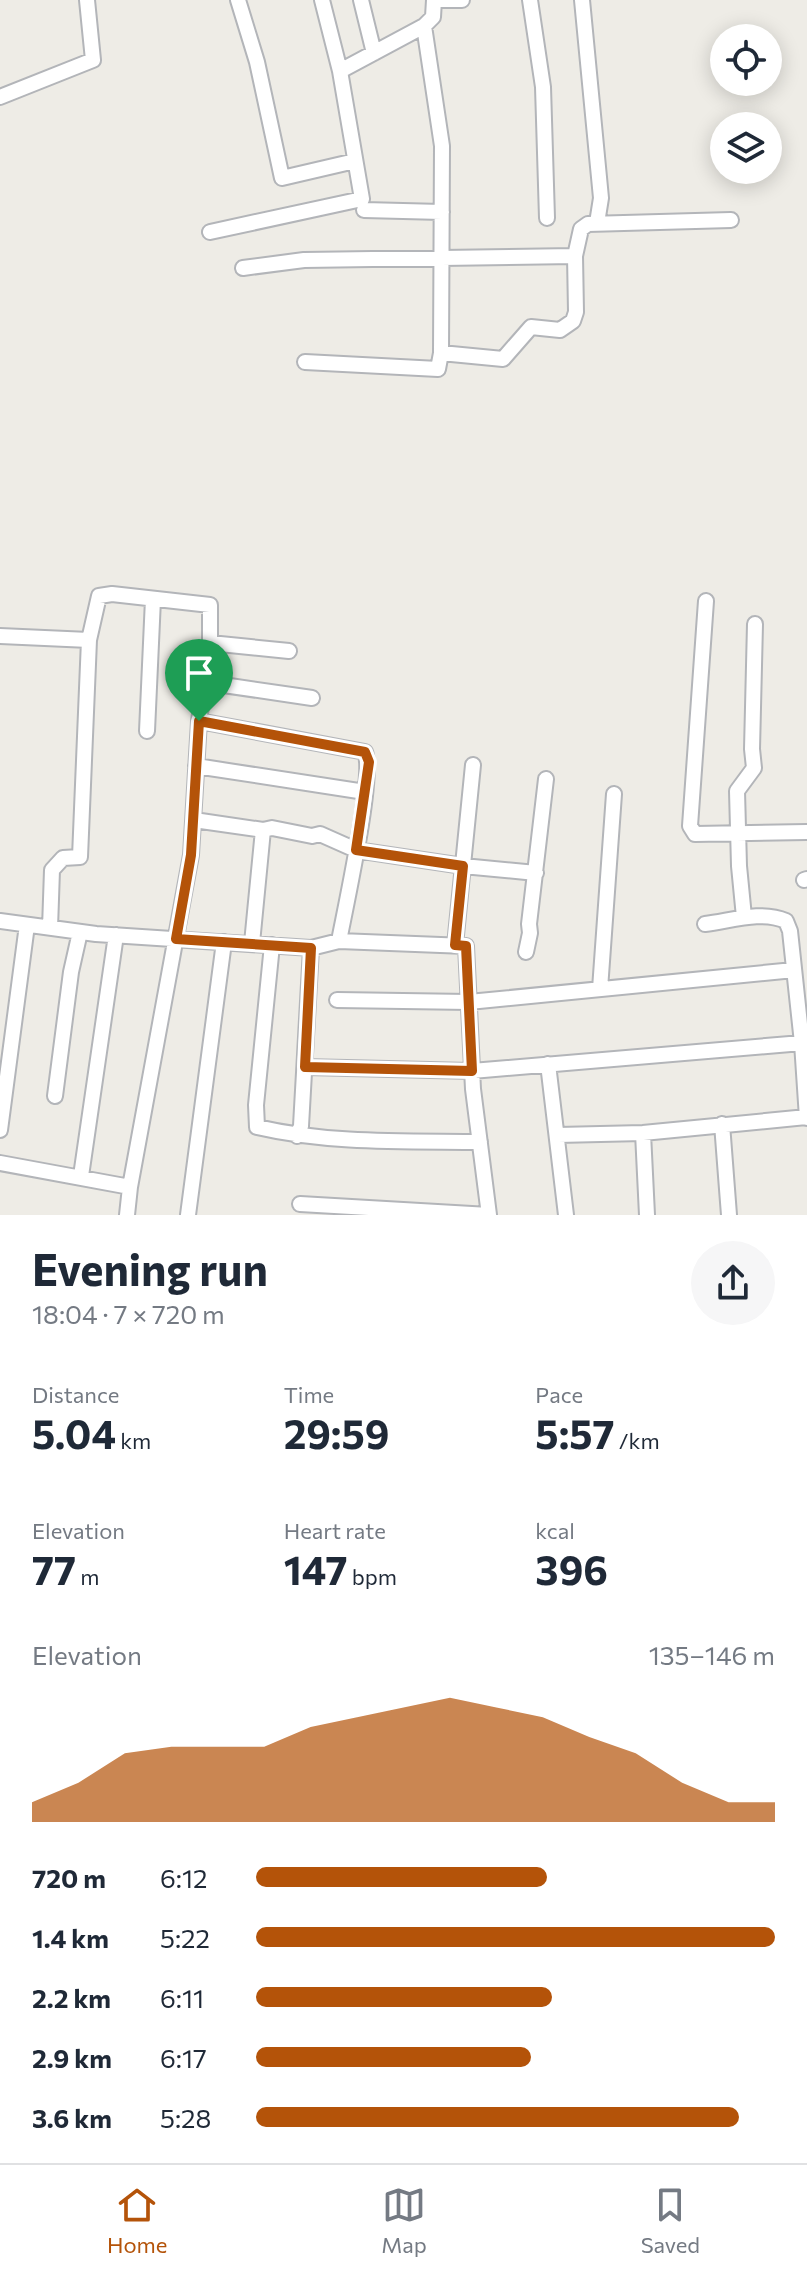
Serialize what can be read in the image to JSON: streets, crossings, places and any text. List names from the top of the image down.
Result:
{
  "page": {
    "heading": ["Evening run", "18:04 · 7 × 720 m"],
    "stats": [
      ["Distance", "5.04 km"],
      ["Time", "29:59"],
      ["Pace", "5:57 /km"],
      ["Elevation", "77 m"],
      ["Heart rate", "147 bpm"],
      ["kcal", "396"]
    ],
    "chart": ["Elevation", "135–146 m"],
    "list": [
      {
        "name": "720 m",
        "note": "6:12"
      },
      {
        "name": "1.4 km",
        "note": "5:22"
      },
      {
        "name": "2.2 km",
        "note": "6:11"
      },
      {
        "name": "2.9 km",
        "note": "6:17"
      },
      {
        "name": "3.6 km",
        "note": "5:28"
      }
    ],
    "tabs": ["Home", "Map", "Saved"]
  }
}
